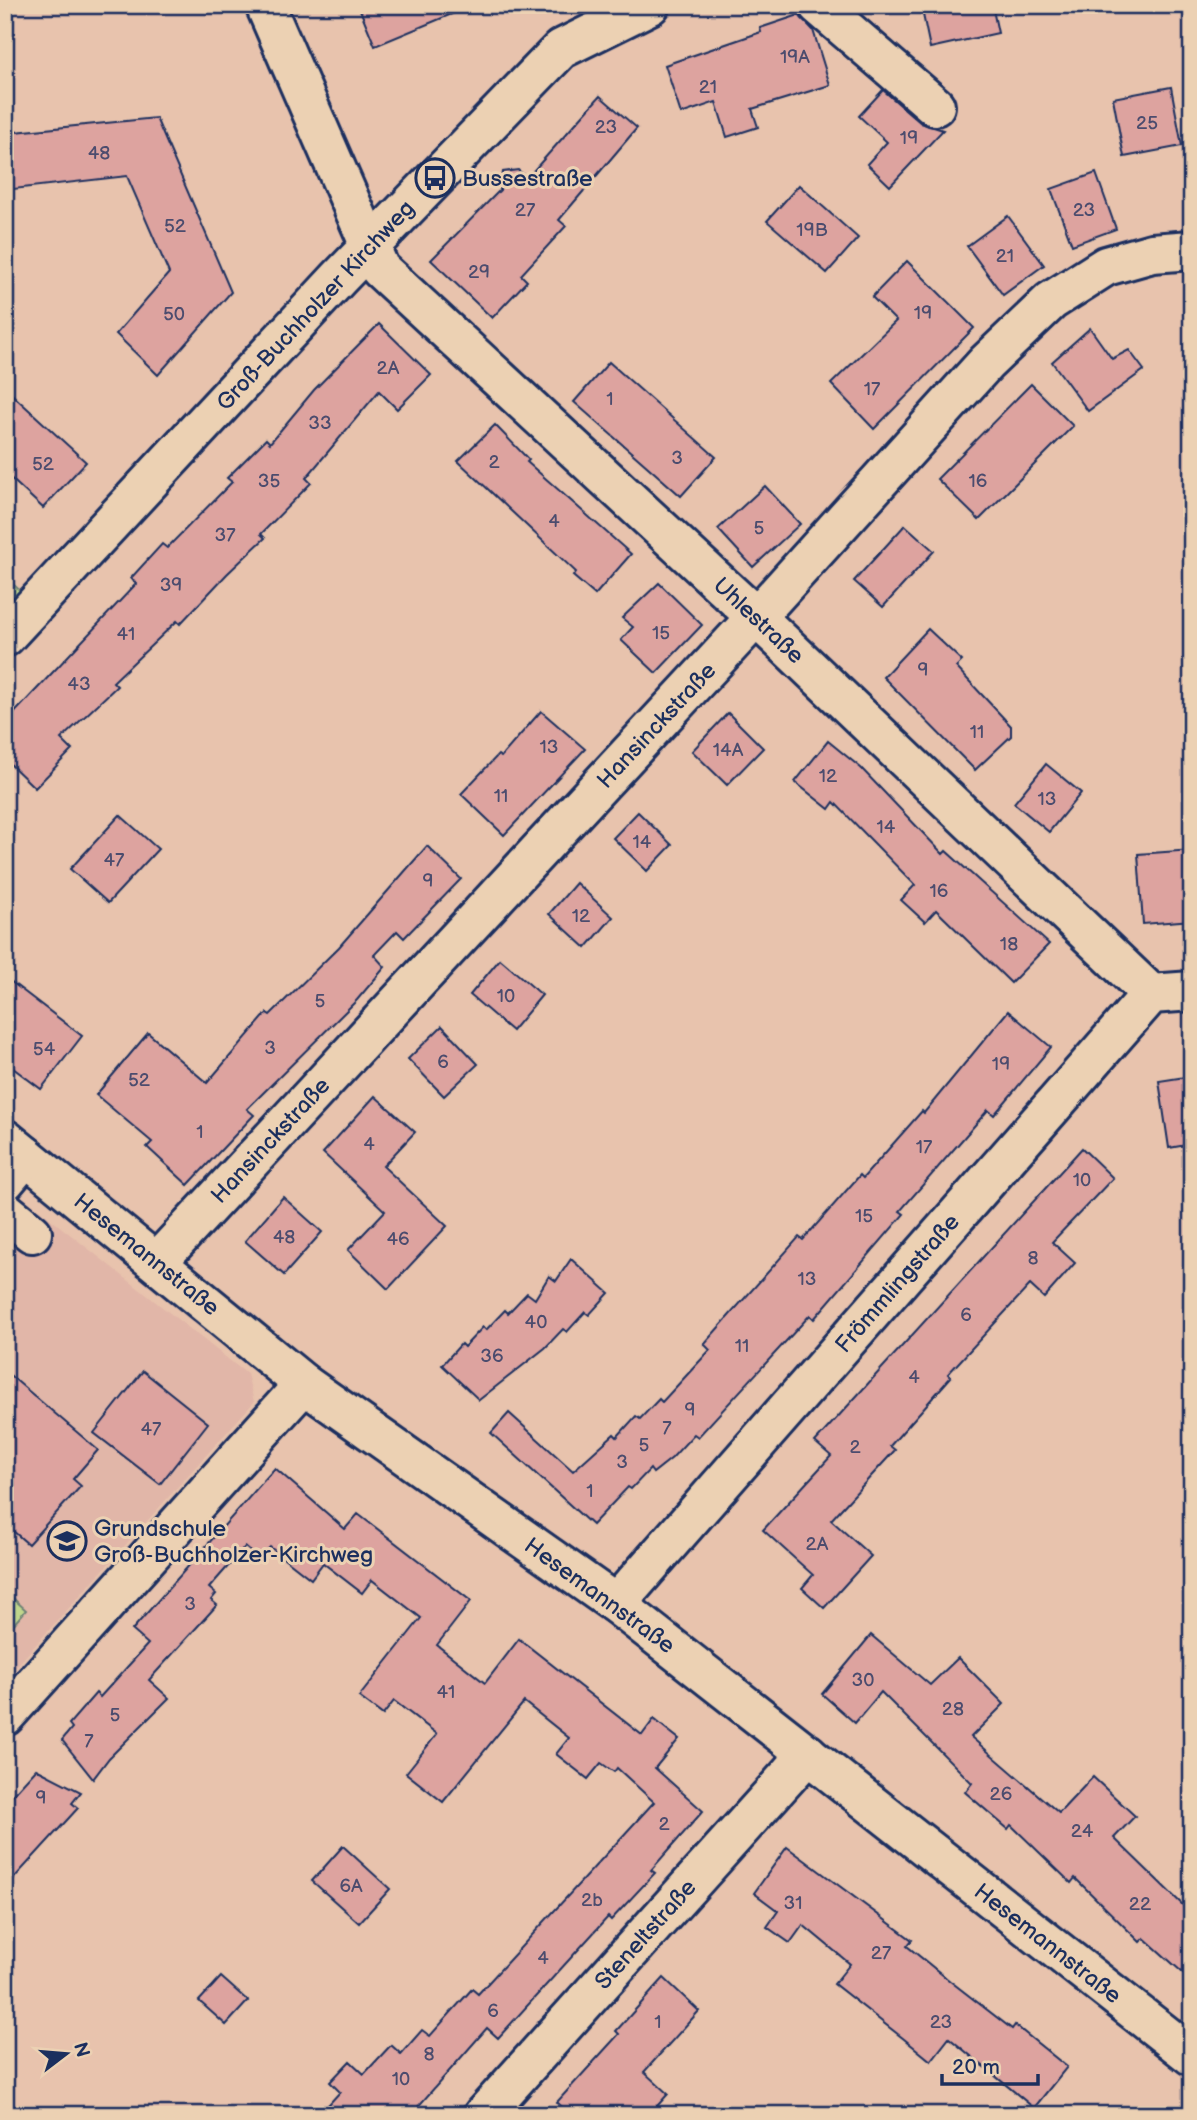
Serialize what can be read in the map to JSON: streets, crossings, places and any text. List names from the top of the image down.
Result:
{
  "streets": {
    "street": [
      "Groß-Buchholzer Kirchweg",
      "Uhlestraße",
      "Hansinckstraße",
      "Hesemannstraße",
      "Frömmlingstraße",
      "Steneltstraße"
    ]
  },
  "crossings": [
    ["Groß-Buchholzer Kirchweg", "Uhlestraße"],
    ["Uhlestraße", "Hansinckstraße"],
    ["Uhlestraße", "Frömmlingstraße"],
    ["Hansinckstraße", "Hesemannstraße"],
    ["Hesemannstraße", "Frömmlingstraße"],
    ["Hesemannstraße", "Steneltstraße"]
  ],
  "places": {
    "bus stop": ["Bussestraße"],
    "school or university": ["Grundschule Groß-Buchholzer-Kirchweg"]
  },
  "house_numbers": [
    "19A",
    "21",
    "25",
    "23",
    "19",
    "48",
    "27",
    "23",
    "52",
    "19B",
    "21",
    "29",
    "19",
    "50",
    "2A",
    "17",
    "1",
    "33",
    "3",
    "2",
    "52",
    "35",
    "16",
    "4",
    "5",
    "37",
    "39",
    "15",
    "41",
    "9",
    "43",
    "11",
    "13",
    "14A",
    "12",
    "11",
    "13",
    "14",
    "14",
    "47",
    "9",
    "16",
    "12",
    "18",
    "10",
    "5",
    "3",
    "54",
    "6",
    "19",
    "52",
    "1",
    "4",
    "17",
    "10",
    "15",
    "48",
    "46",
    "8",
    "13",
    "6",
    "40",
    "11",
    "36",
    "4",
    "9",
    "7",
    "47",
    "5",
    "2",
    "3",
    "1",
    "2A",
    "3",
    "30",
    "41",
    "28",
    "5",
    "7",
    "26",
    "9",
    "2",
    "24",
    "6A",
    "2b",
    "31",
    "22",
    "27",
    "4",
    "6",
    "1",
    "23",
    "8",
    "10"
  ],
  "scale_bar": "20 m",
  "north": "right"
}
